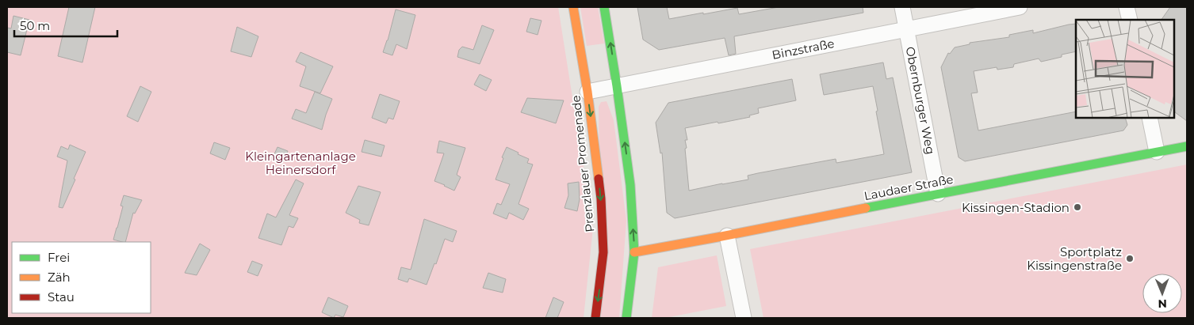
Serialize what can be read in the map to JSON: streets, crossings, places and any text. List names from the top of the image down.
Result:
{
  "streets": {
    "main road": ["Prenzlauer Promenade", "Laudaer Straße"],
    "street": ["Binzstraße", "Obernburger Weg"]
  },
  "crossings": [
    ["Binzstraße", "Obernburger Weg"],
    ["Binzstraße", "Prenzlauer Promenade"],
    ["Obernburger Weg", "Laudaer Straße"]
  ],
  "parks": ["Kleingartenanlage Heinersdorf"],
  "places": ["Kissingen-Stadion", "Sportplatz Kissingenstraße"],
  "legend": ["Frei", "Zäh", "Stau"],
  "scale_bar": "50 m",
  "north": "bottom"
}
